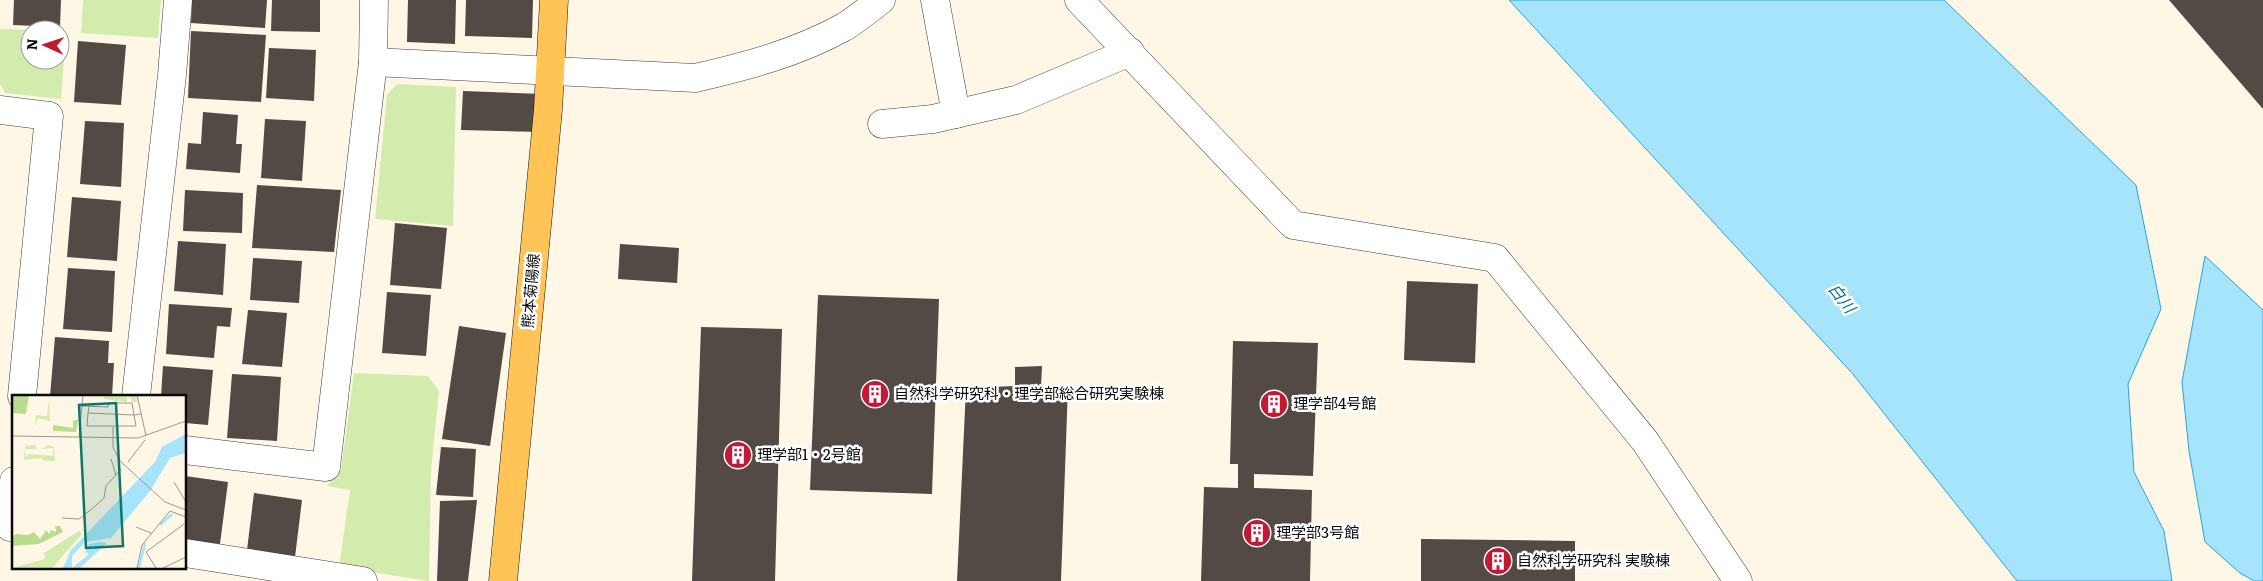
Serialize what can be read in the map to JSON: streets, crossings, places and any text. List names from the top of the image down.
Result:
{
  "streets": {
    "main road": ["熊本菊陽線"]
  },
  "water": ["白川"],
  "places": {
    "building": [
      "自然科学研究科・理学部総合研究実験棟",
      "理学部4号館",
      "理学部1・2号館",
      "理学部3号館",
      "自然科学研究科 実験棟"
    ]
  },
  "north": "left"
}
